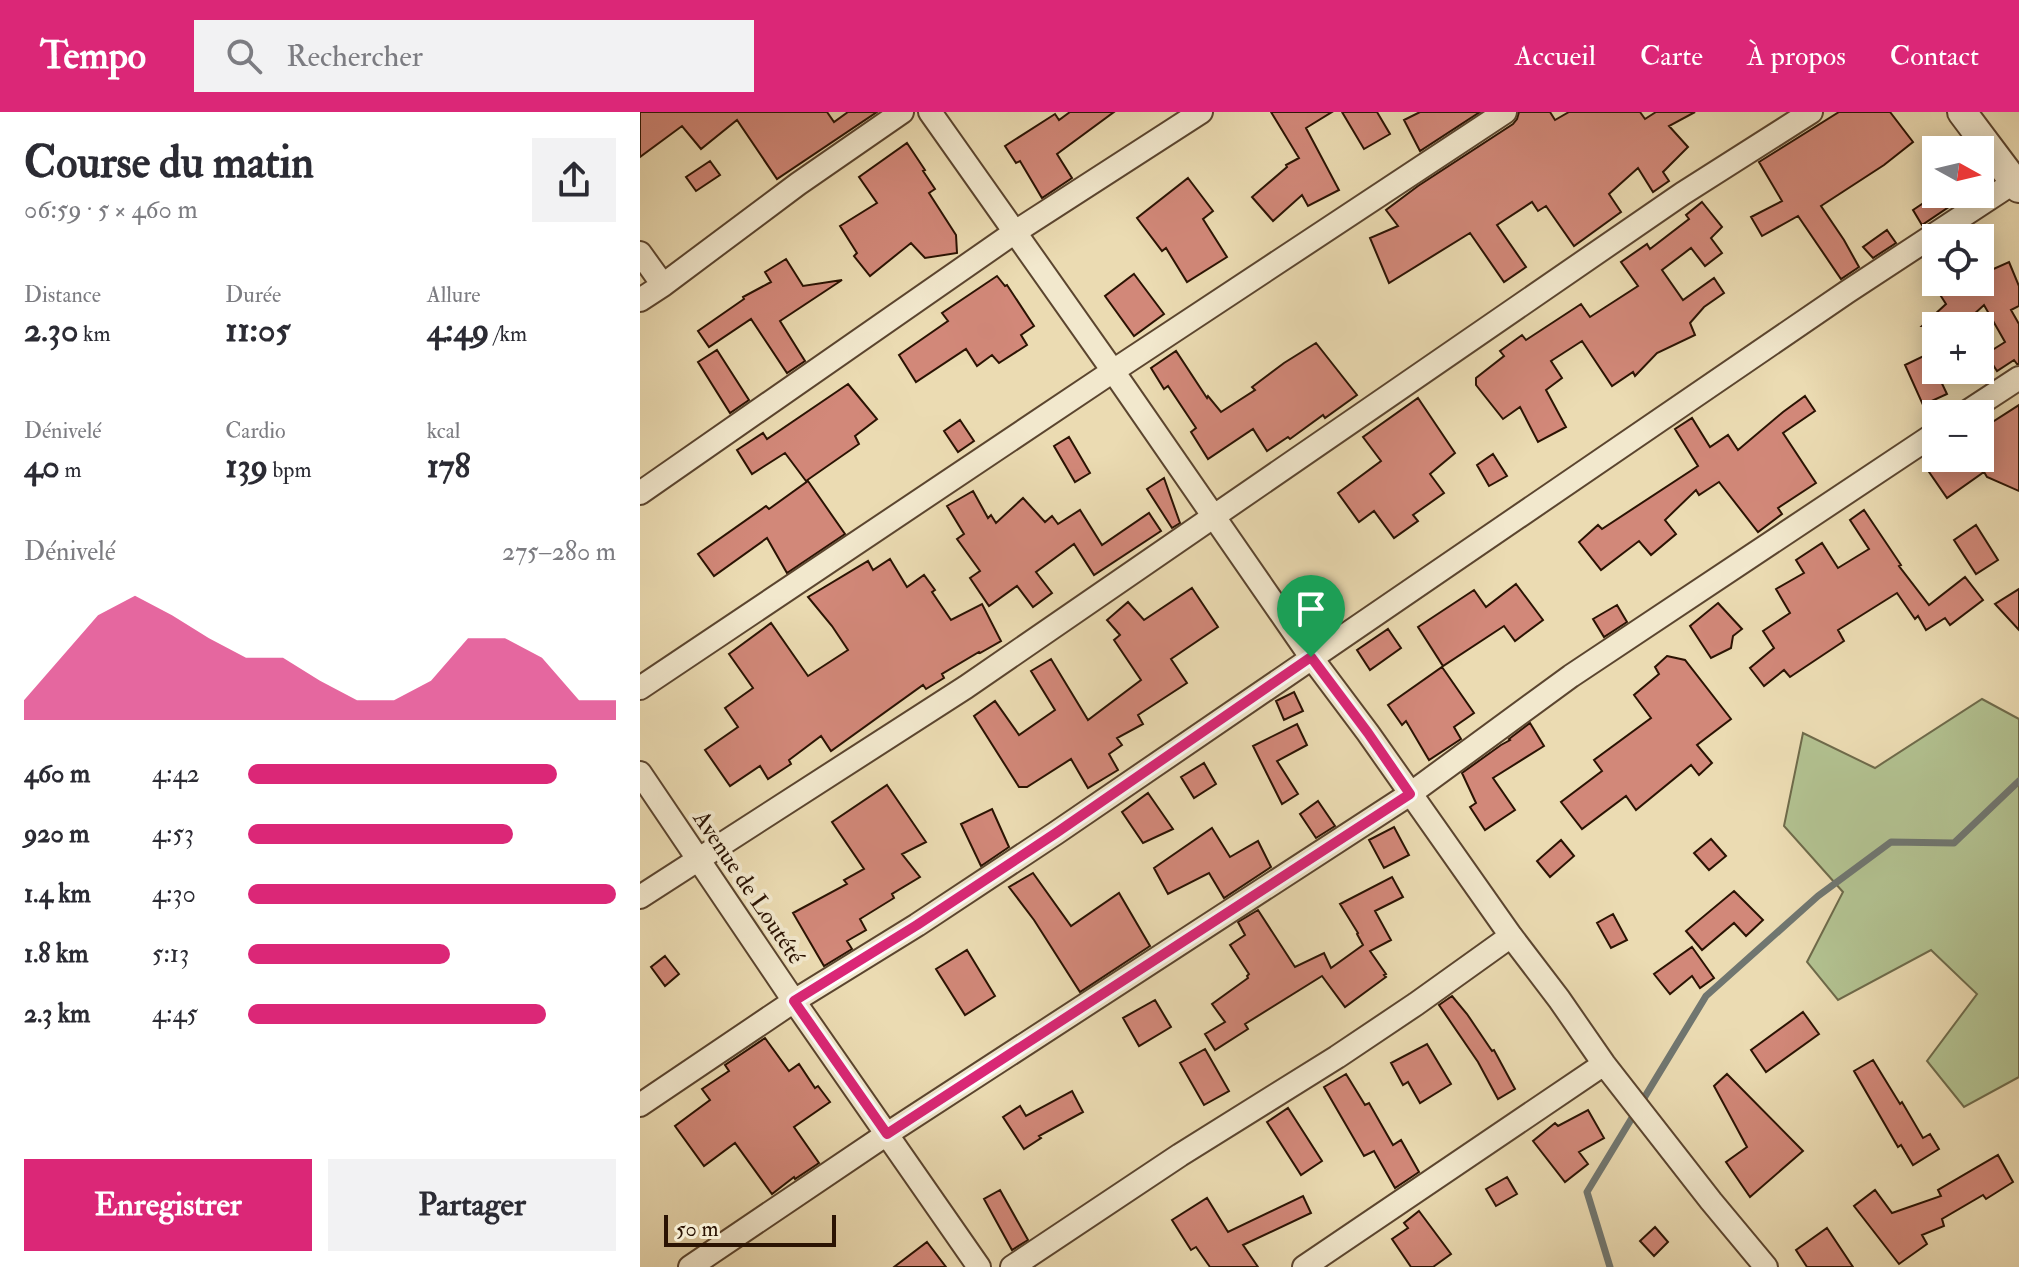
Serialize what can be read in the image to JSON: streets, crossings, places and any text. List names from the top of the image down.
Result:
{
  "streets": {
    "street": ["Avenue de Loutété"]
  },
  "scale_bar": "50 m",
  "north": "right",
  "page": {
    "header": "Tempo",
    "search": "Rechercher",
    "nav": [
      "Accueil",
      "Carte",
      "À propos",
      "Contact"
    ],
    "heading": ["Course du matin", "06:59 · 5 × 460 m"],
    "map_buttons": ["+", "−"],
    "stats": [
      ["Distance", "2.30 km"],
      ["Durée", "11:05"],
      ["Allure", "4:49 /km"],
      ["Dénivelé", "40 m"],
      ["Cardio", "139 bpm"],
      ["kcal", "178"]
    ],
    "chart": ["Dénivelé", "275–280 m"],
    "list": [
      {
        "name": "460 m",
        "note": "4:42"
      },
      {
        "name": "920 m",
        "note": "4:53"
      },
      {
        "name": "1.4 km",
        "note": "4:30"
      },
      {
        "name": "1.8 km",
        "note": "5:13"
      },
      {
        "name": "2.3 km",
        "note": "4:45"
      }
    ],
    "buttons": ["Enregistrer", "Partager"],
    "scale": "50 m"
  }
}
